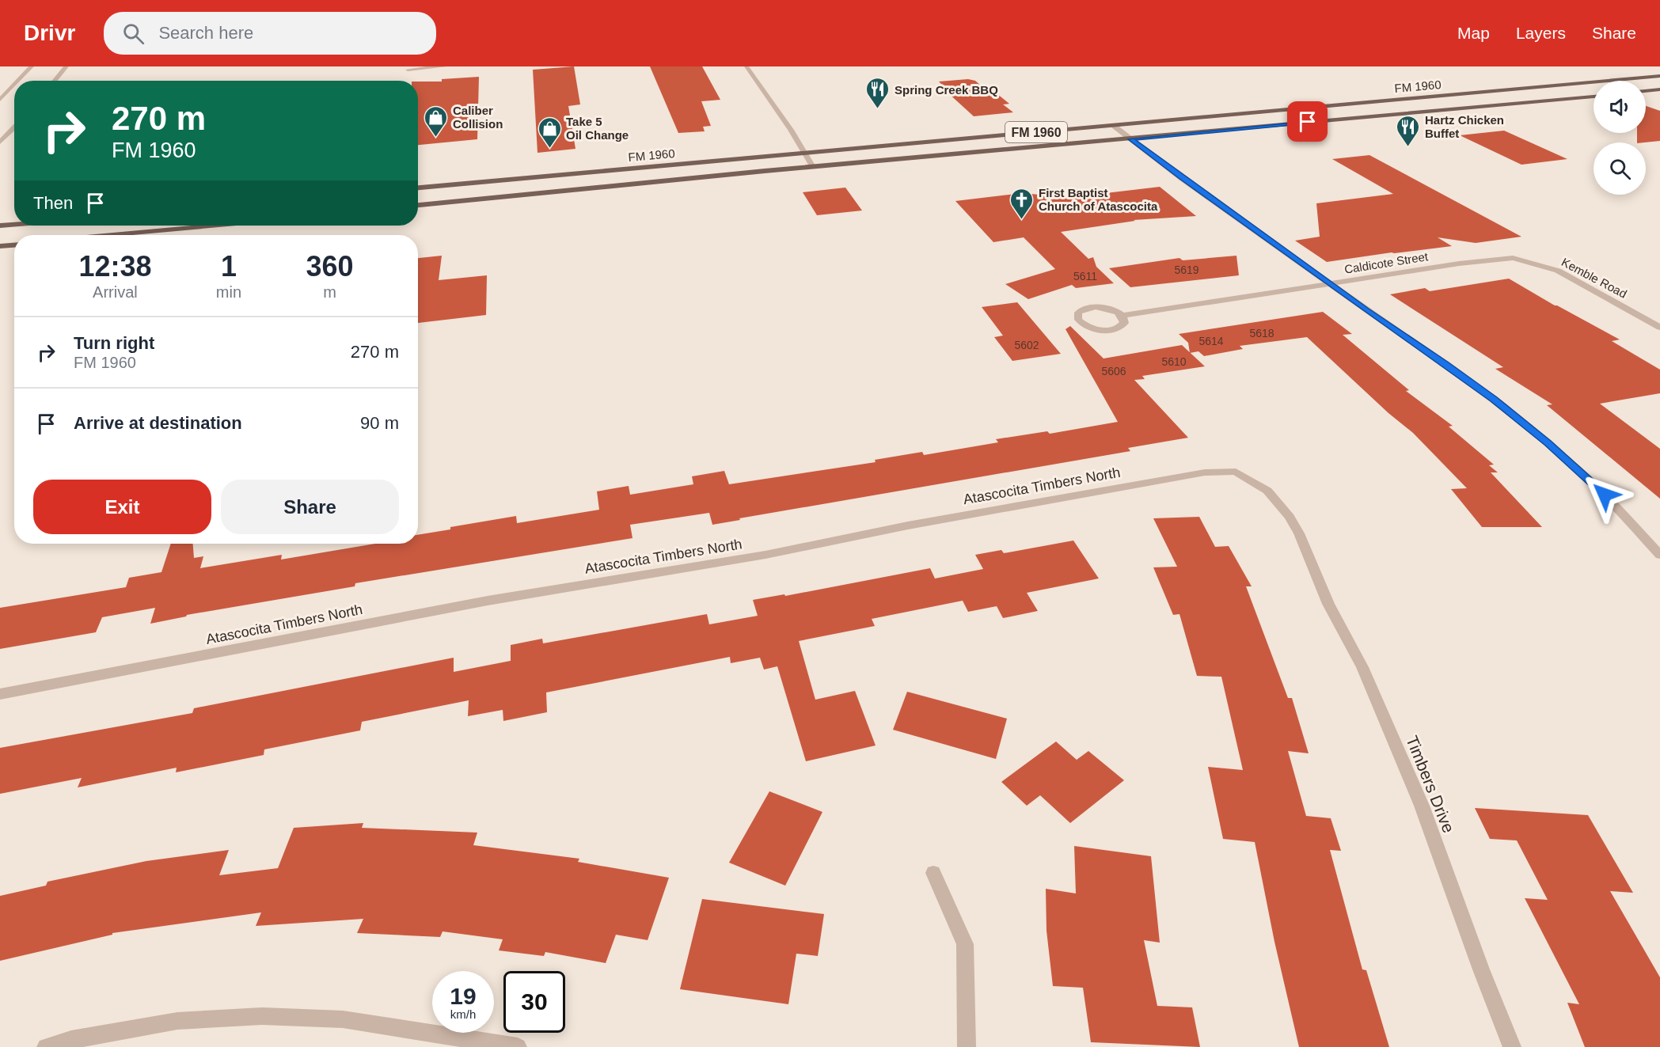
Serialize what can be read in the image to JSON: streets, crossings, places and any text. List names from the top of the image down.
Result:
{
  "streets": {
    "main road": ["FM 1960"],
    "street": [
      "Caldicote Street",
      "Kemble Road",
      "Atascocita Timbers North",
      "Timbers Drive"
    ]
  },
  "crossings": [
    ["Caldicote Street", "Kemble Road"],
    ["Atascocita Timbers North", "Timbers Drive"]
  ],
  "places": {
    "restaurant": ["Spring Creek BBQ", "Hartz Chicken Buffet"],
    "shop": ["Caliber Collision", "Take 5 Oil Change"],
    "church": ["First Baptist Church of Atascocita"]
  },
  "house_numbers": [
    "5619",
    "5611",
    "5618",
    "5614",
    "5602",
    "5610",
    "5606"
  ],
  "page": {
    "header": "Drivr",
    "search": "Search here",
    "nav": ["Map", "Layers", "Share"],
    "turn": ["270 m", "FM 1960"],
    "then": "Then",
    "eta": [
      "12:38",
      "Arrival",
      "1",
      "min",
      "360",
      "m"
    ],
    "list": [
      {
        "name": "Turn right",
        "note": "FM 1960",
        "value": "270 m"
      },
      {
        "name": "Arrive at destination",
        "value": "90 m"
      }
    ],
    "buttons": ["Exit", "Share"],
    "speed": "19 km/h",
    "limit": "30"
  }
}
